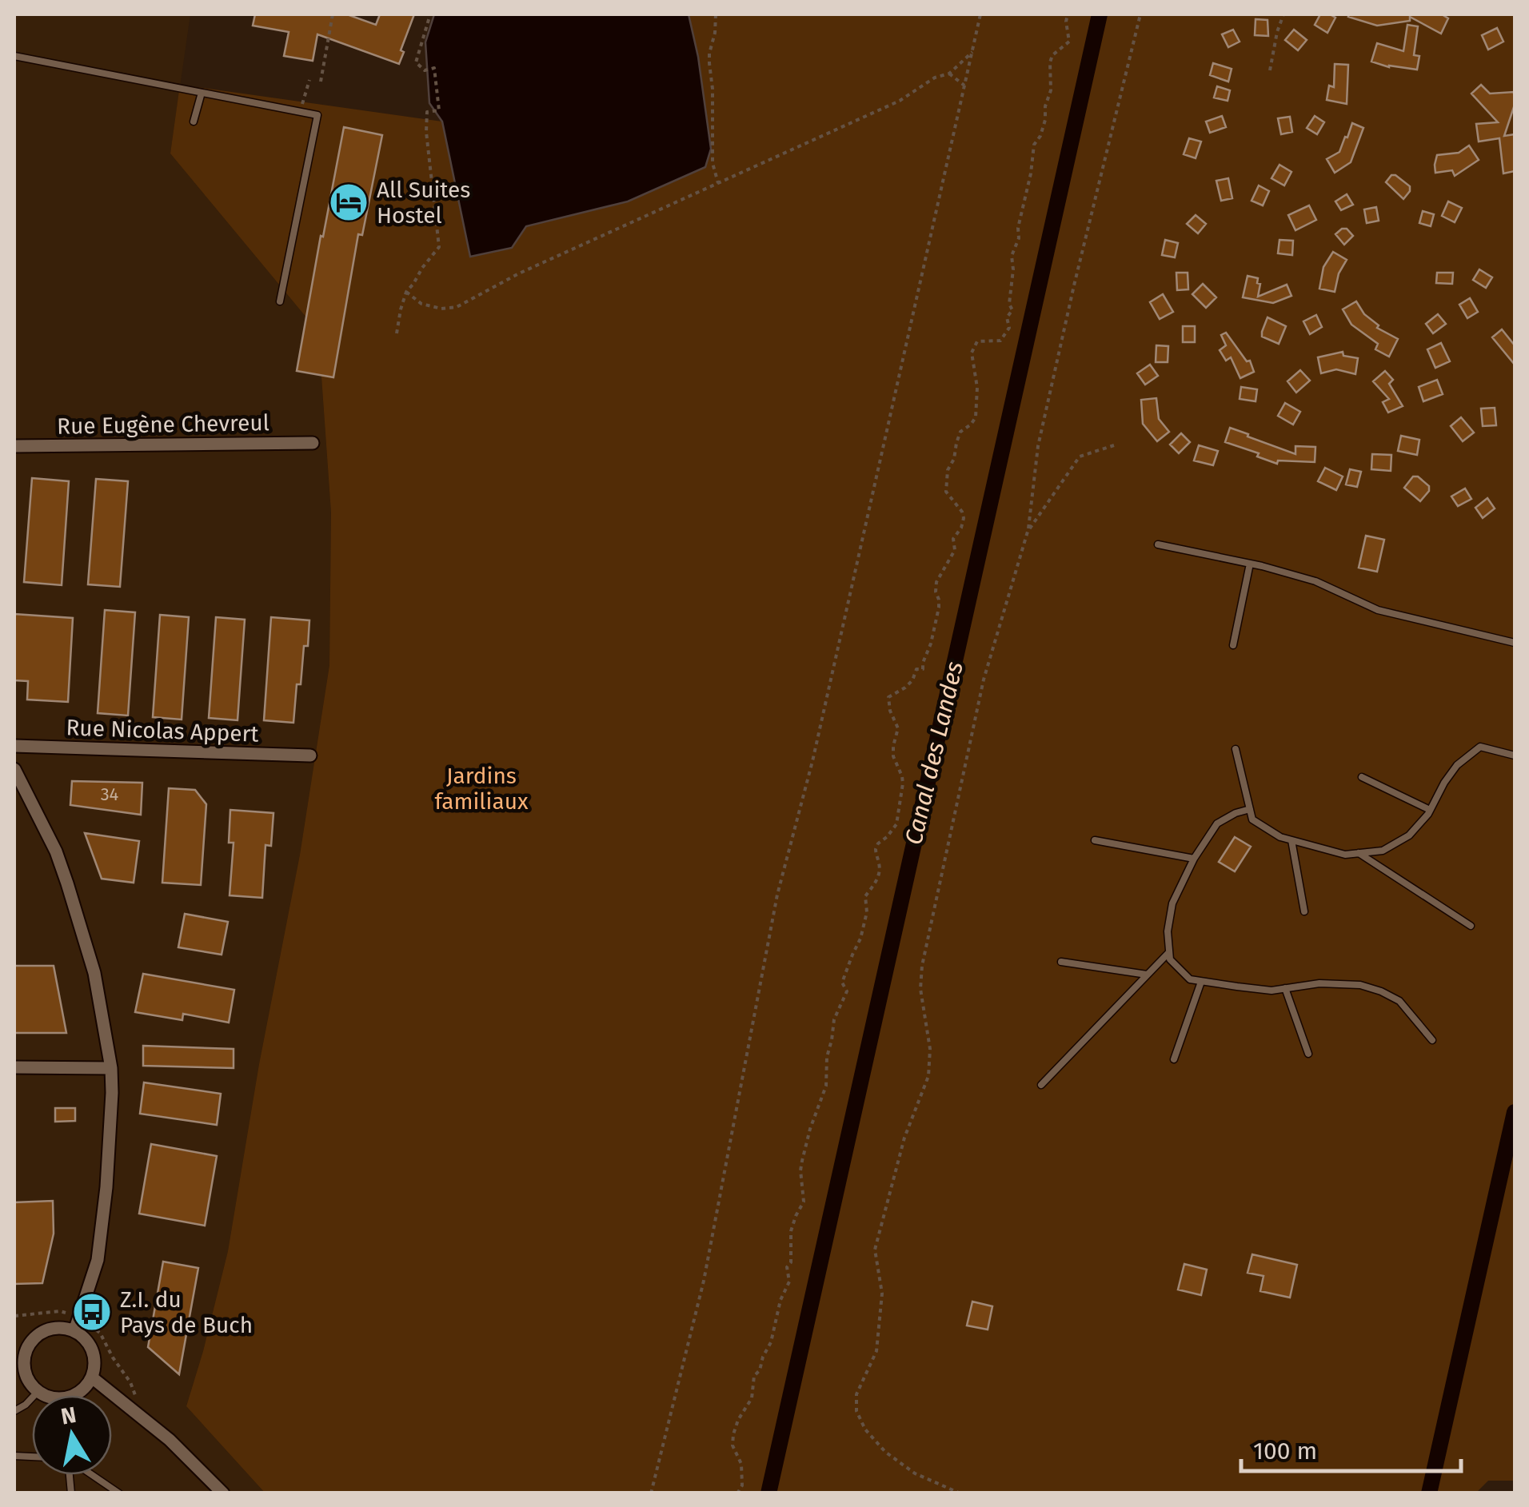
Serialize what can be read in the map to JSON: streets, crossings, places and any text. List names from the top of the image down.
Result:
{
  "streets": {
    "street": ["Rue Eugène Chevreul", "Rue Nicolas Appert"]
  },
  "water": ["Canal des Landes"],
  "parks": ["Jardins familiaux"],
  "places": {
    "hotel": ["All Suites Hostel"],
    "bus stop": ["Z.I. du Pays de Buch"]
  },
  "house_numbers": ["34"],
  "scale_bar": "100 m",
  "north": "top"
}
